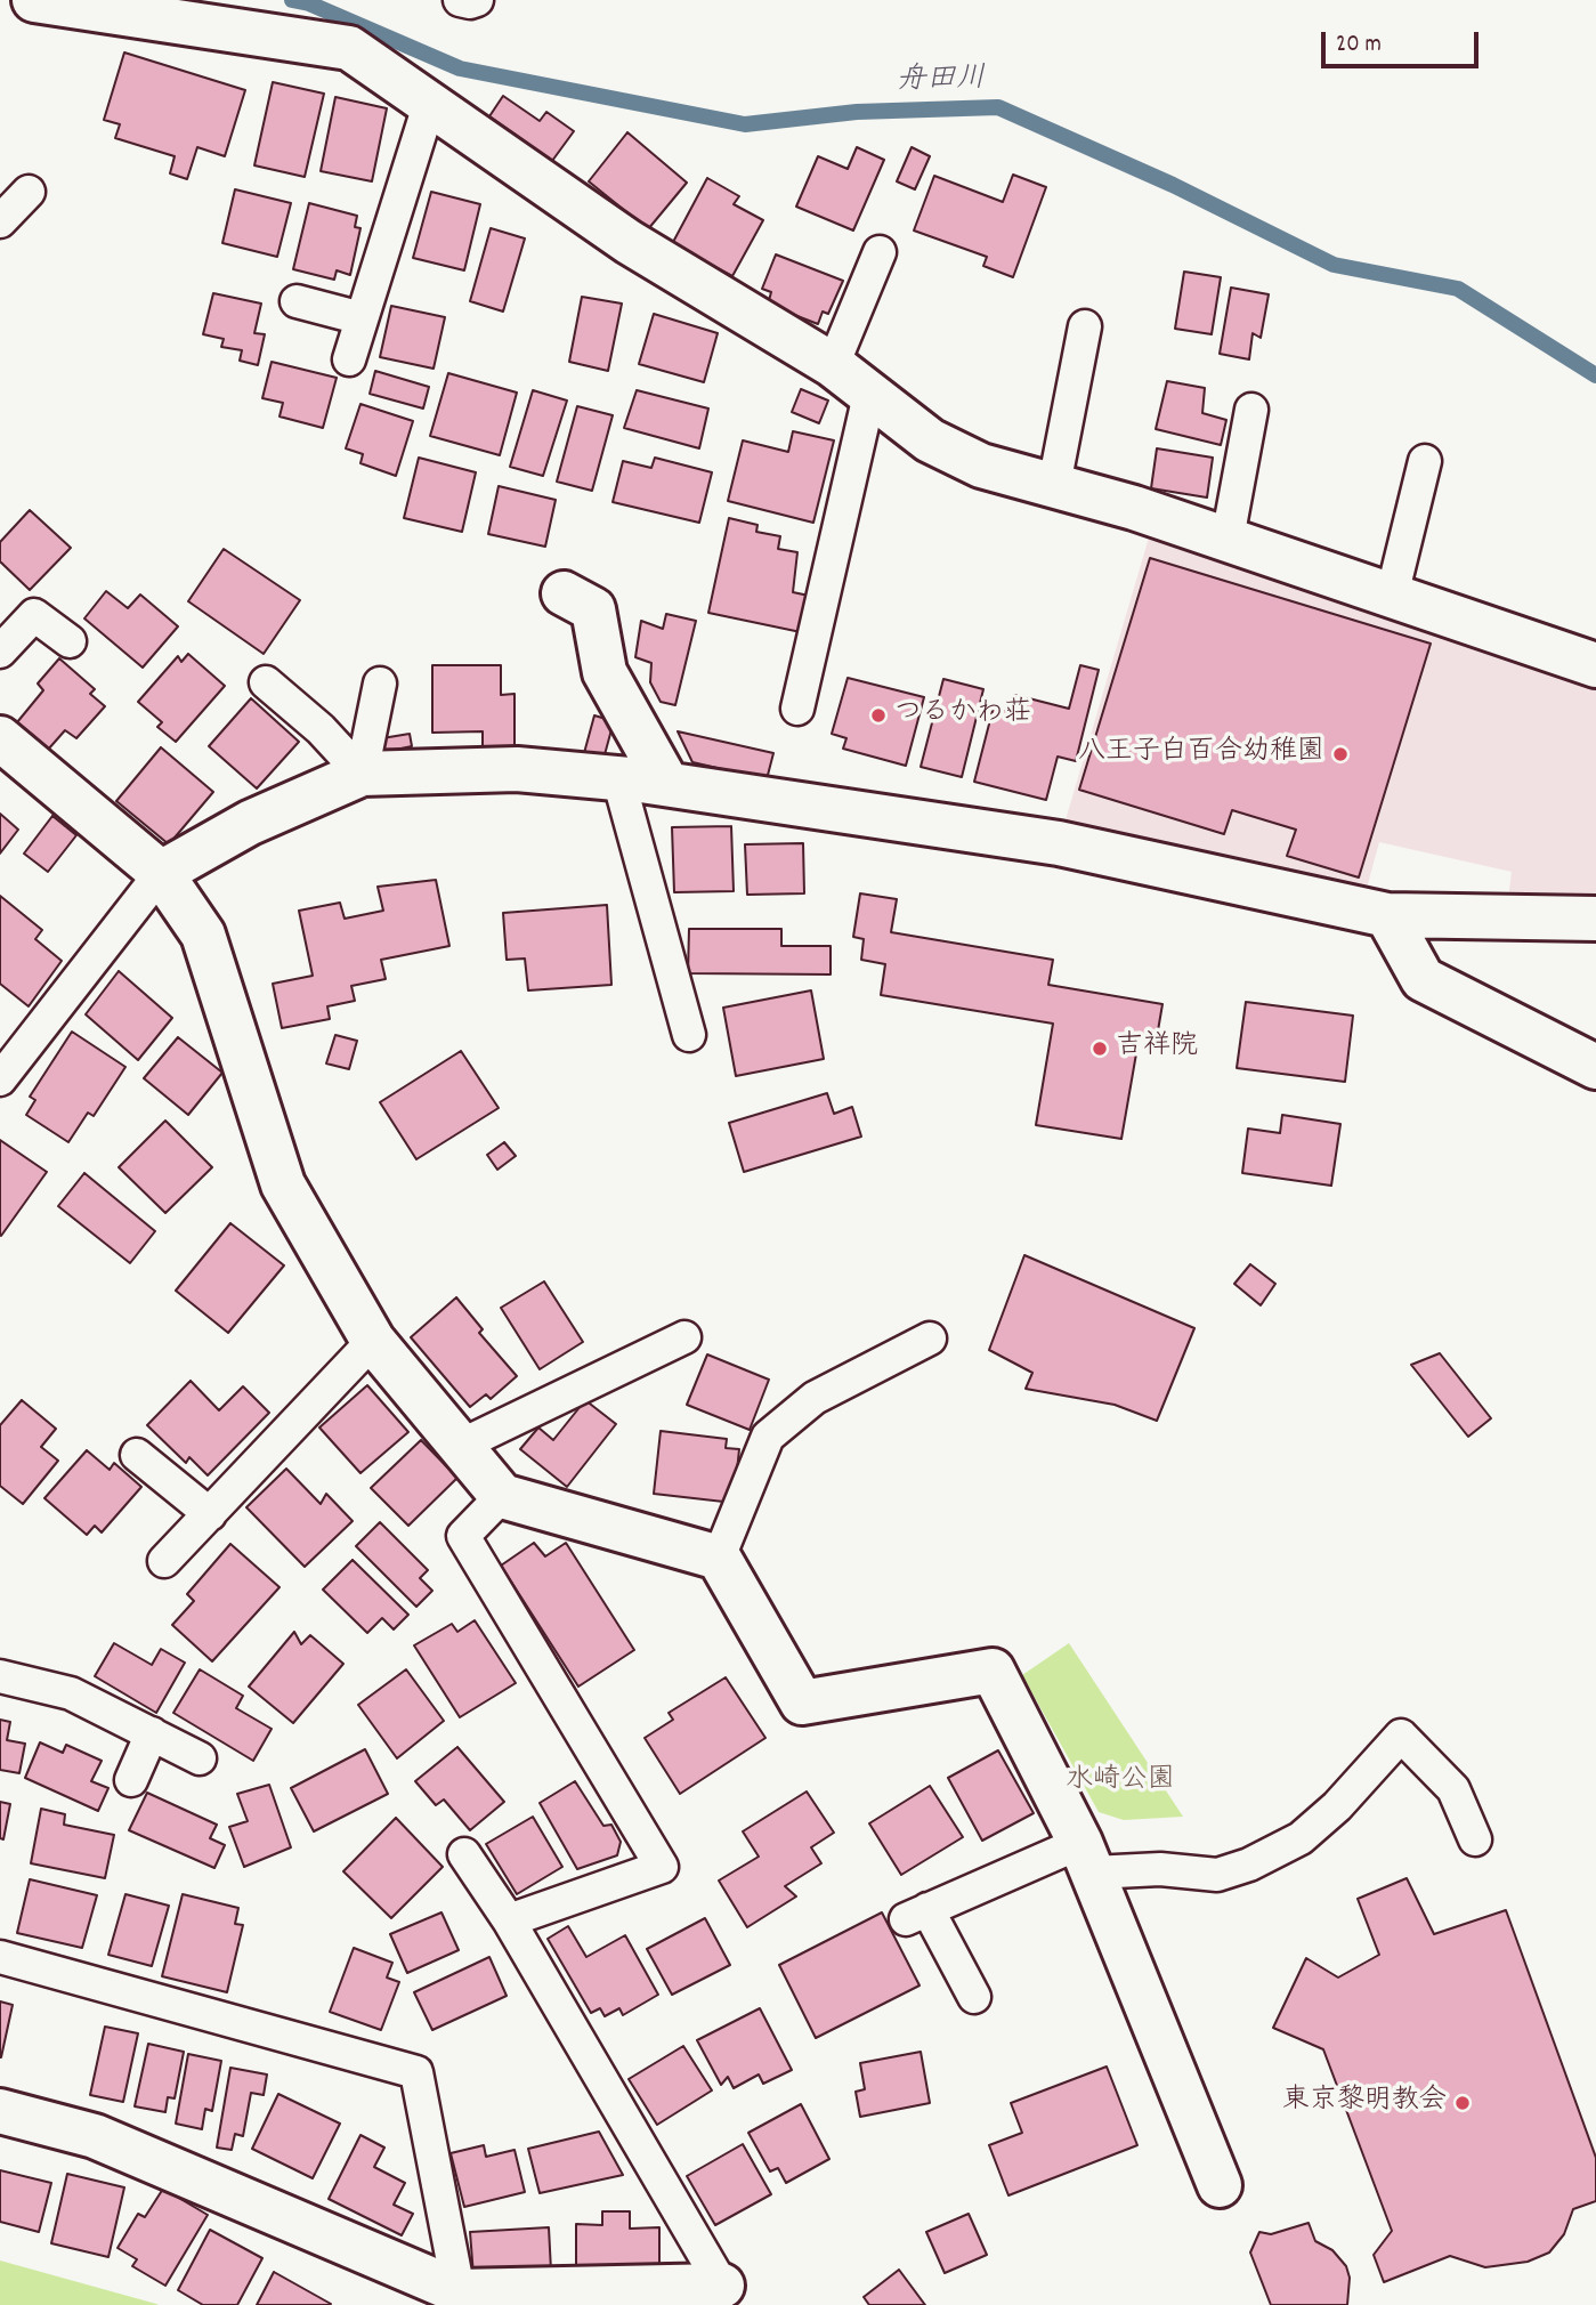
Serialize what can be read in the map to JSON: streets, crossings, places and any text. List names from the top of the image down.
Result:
{
  "water": ["舟田川"],
  "parks": ["水崎公園"],
  "places": [
    "つるかわ荘",
    "八王子白百合幼稚園",
    "吉祥院",
    "東京黎明教会"
  ],
  "scale_bar": "20 m"
}
